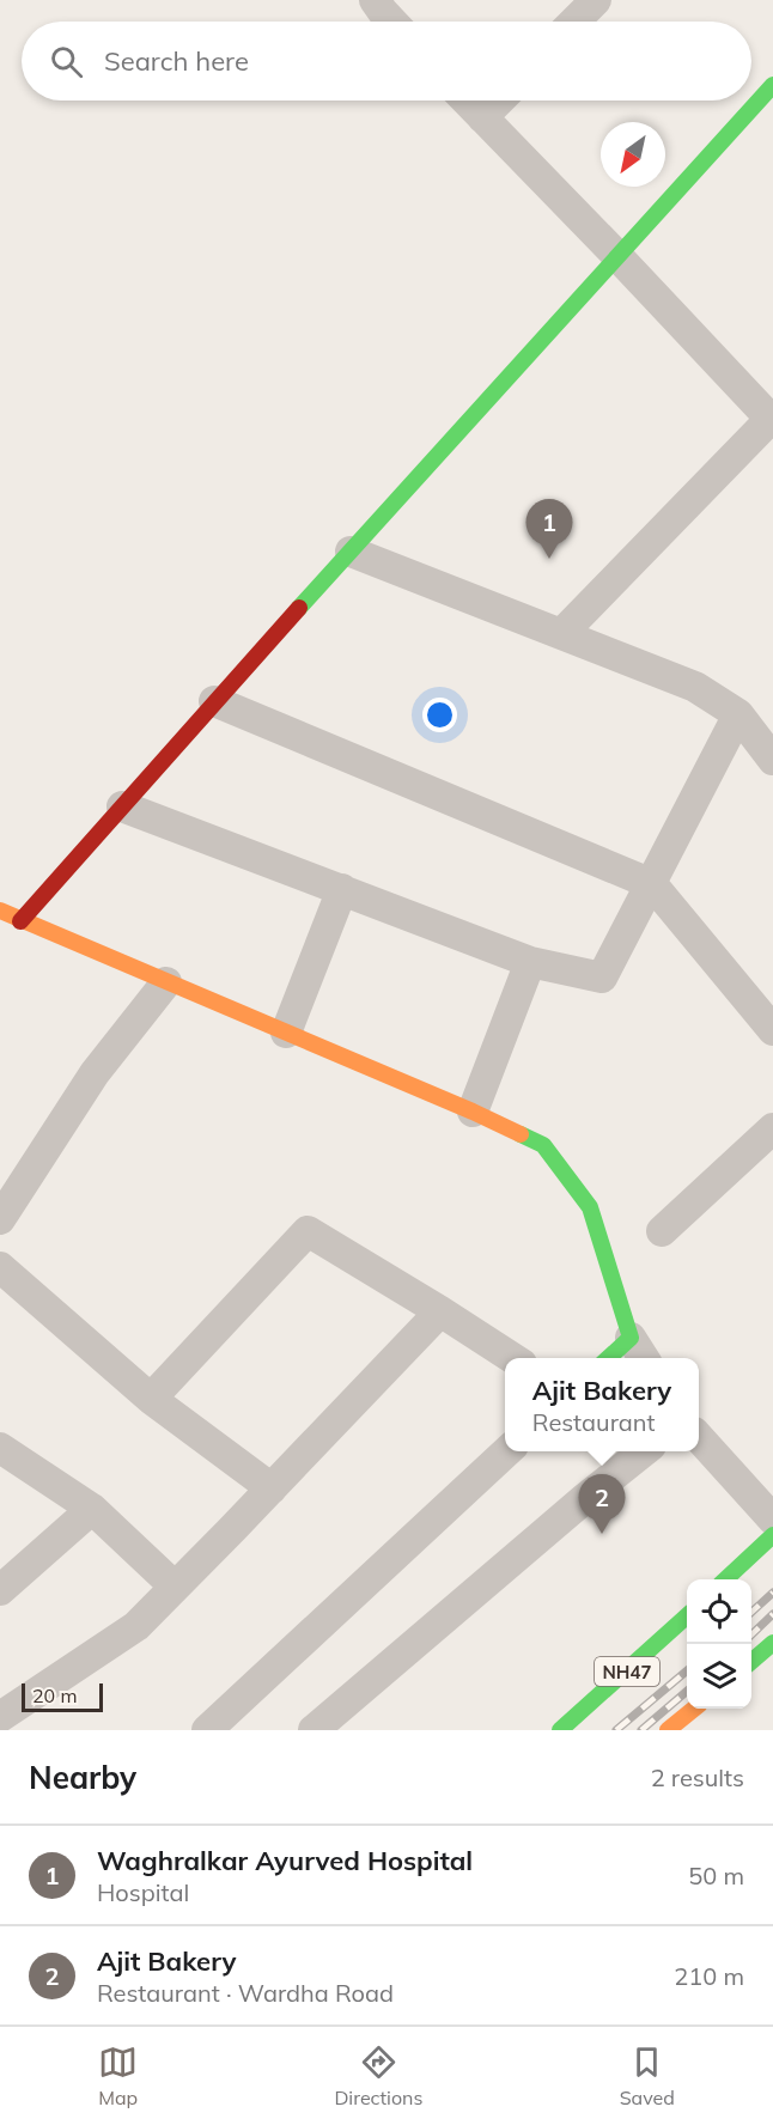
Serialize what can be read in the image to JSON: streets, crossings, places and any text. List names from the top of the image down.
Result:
{
  "streets": {
    "main road": ["NH47"]
  },
  "scale_bar": "20 m",
  "north": "bottom left",
  "page": {
    "search": "Search here",
    "pins": ["1", "2"],
    "popup": ["Ajit Bakery", "Restaurant"],
    "scale": "20 m",
    "heading": ["Nearby", "2 results"],
    "list": [
      {
        "mark": "1",
        "name": "Waghralkar Ayurved Hospital",
        "note": "Hospital",
        "value": "50 m"
      },
      {
        "mark": "2",
        "name": "Ajit Bakery",
        "note": "Restaurant · Wardha Road",
        "value": "210 m"
      }
    ],
    "nav": ["Map", "Directions", "Saved"]
  }
}
